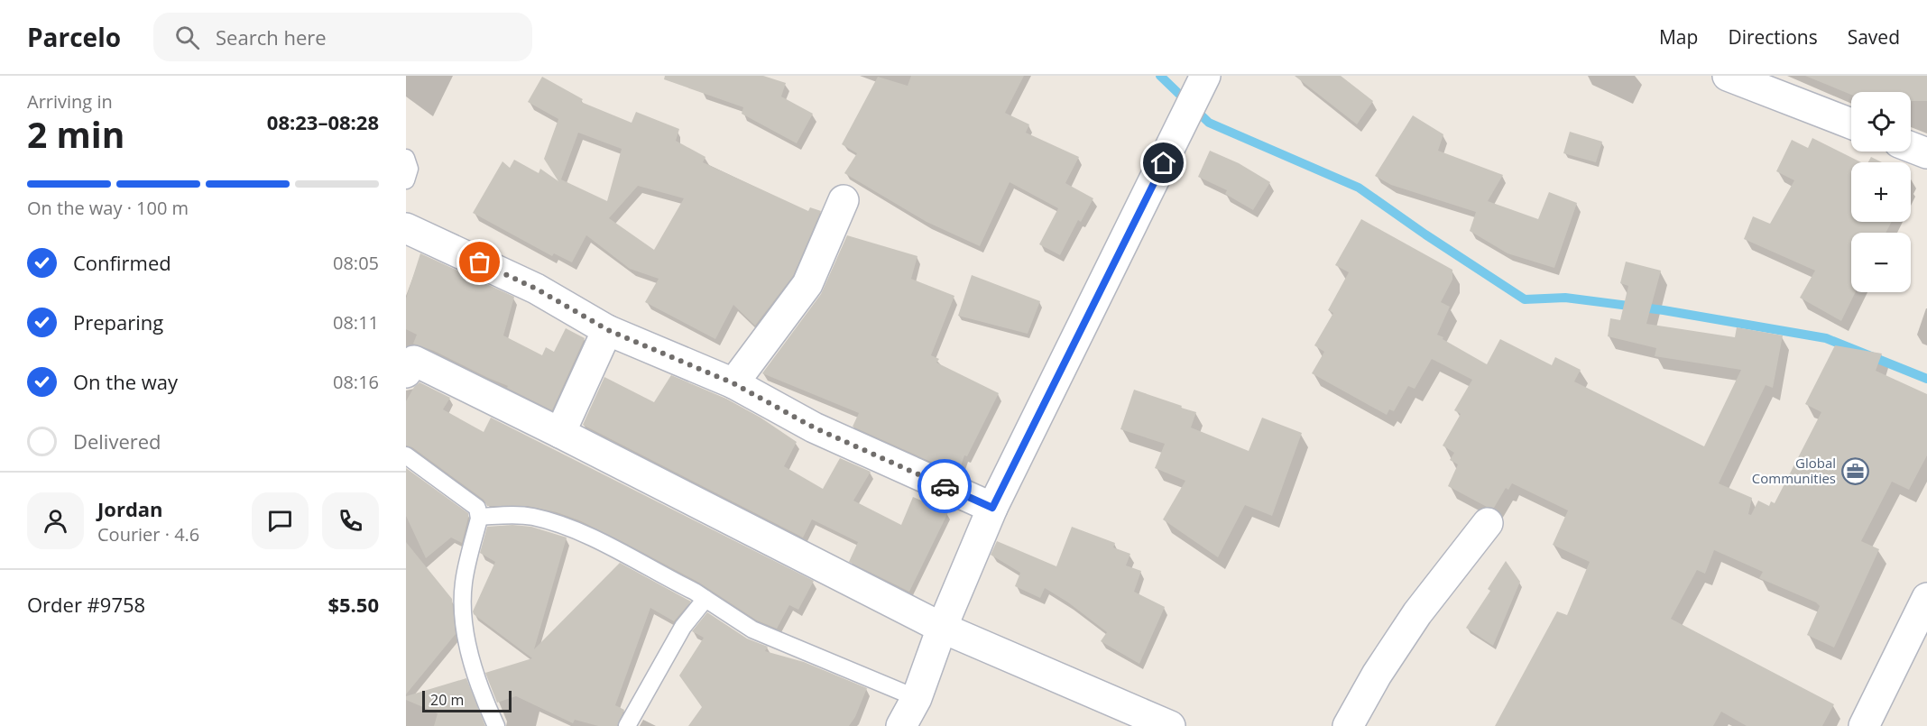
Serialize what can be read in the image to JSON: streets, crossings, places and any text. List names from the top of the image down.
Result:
{
  "places": {
    "office": ["Global Communities"]
  },
  "scale_bar": "20 m",
  "page": {
    "header": "Parcelo",
    "search": "Search here",
    "nav": ["Map", "Directions", "Saved"],
    "heading": ["2 min", "Arriving in", "08:23–08:28"],
    "panel": [
      "Jordan",
      "Courier · 4.6",
      "Order #9758",
      "$5.50"
    ],
    "map_buttons": ["+", "−"],
    "bar": "On the way · 100 m",
    "list": [
      ["Confirmed", "08:05"],
      ["Preparing", "08:11"],
      ["On the way", "08:16"],
      "Delivered"
    ],
    "scale": "20 m"
  }
}
